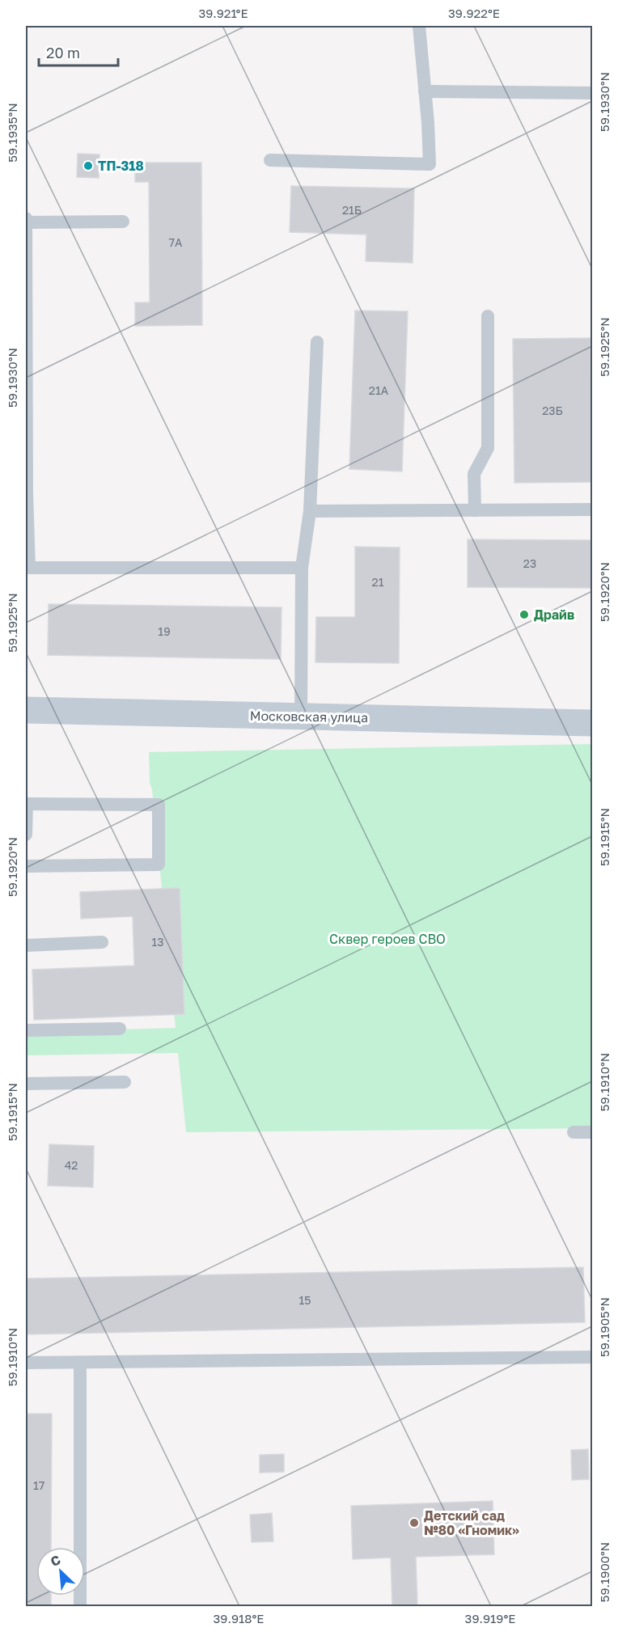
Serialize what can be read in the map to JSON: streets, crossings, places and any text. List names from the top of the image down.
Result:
{
  "streets": {
    "street": ["Московская улица"]
  },
  "parks": ["Сквер героев СВО"],
  "places": ["ТП-318", "Драйв", "Детский сад №80 «Гномик»"],
  "house_numbers": [
    "21Б",
    "7А",
    "21А",
    "23Б",
    "23",
    "21",
    "19",
    "13",
    "42",
    "15",
    "17"
  ],
  "scale_bar": "20 m",
  "north": "top left",
  "coordinates": [
    "39.921°E",
    "39.922°E",
    "59.1930°N",
    "59.1935°N",
    "59.1925°N",
    "59.1920°N",
    "59.1915°N",
    "59.1910°N",
    "59.1905°N",
    "59.1900°N",
    "39.918°E",
    "39.919°E"
  ]
}
